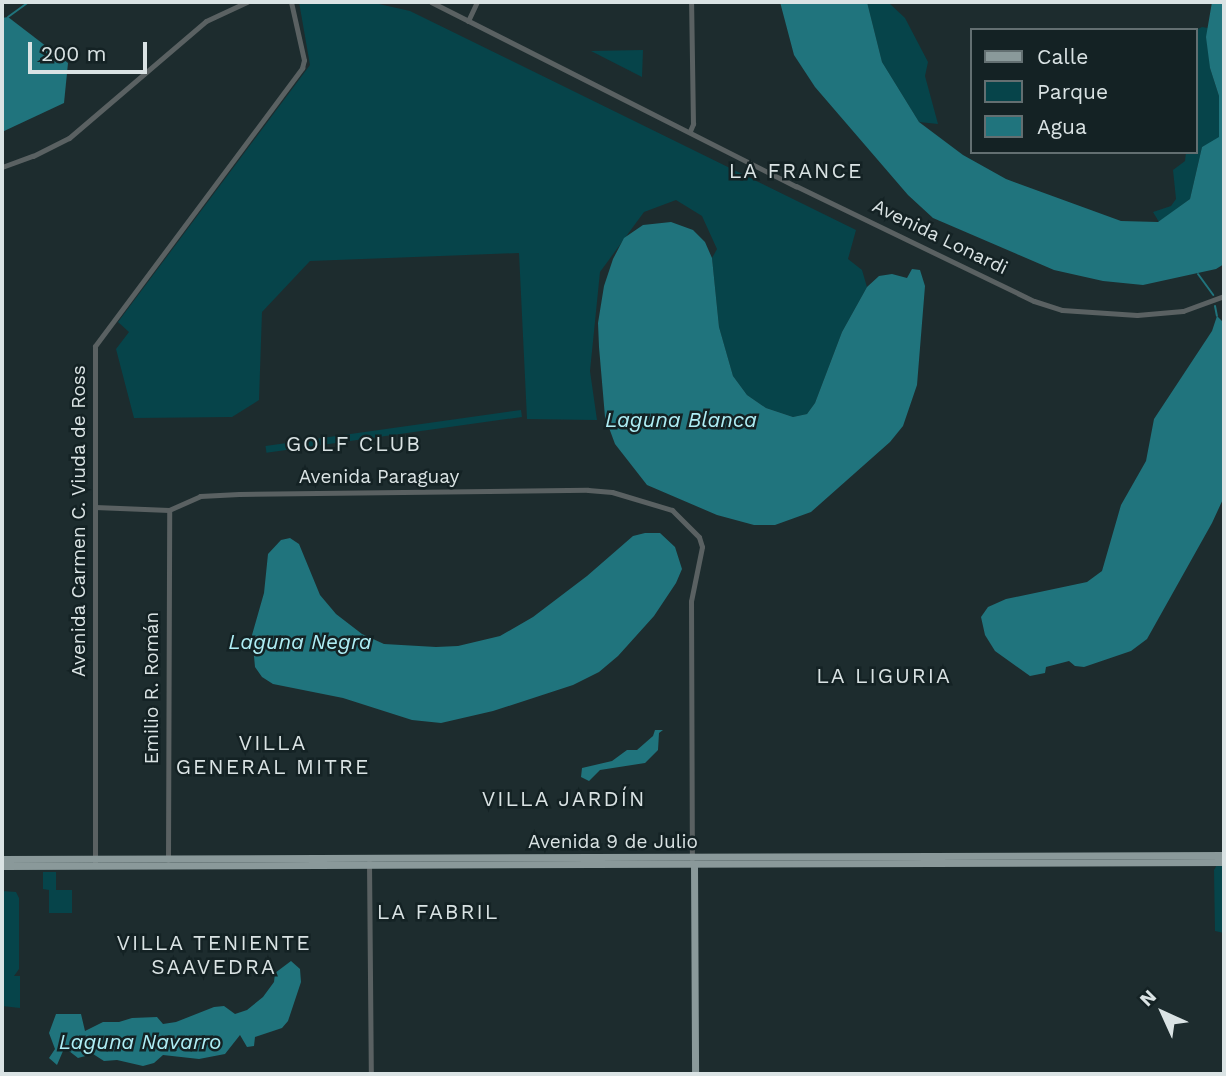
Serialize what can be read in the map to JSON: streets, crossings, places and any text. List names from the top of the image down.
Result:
{
  "streets": {
    "main road": ["Avenida 9 de Julio"],
    "street": [
      "Avenida Lonardi",
      "Avenida Paraguay",
      "Avenida Carmen C. Viuda de Ross",
      "Emilio R. Román"
    ]
  },
  "crossings": [
    ["Avenida Paraguay", "Avenida Carmen C. Viuda de Ross"],
    ["Avenida Paraguay", "Emilio R. Román"],
    ["Avenida Paraguay", "Avenida 9 de Julio"],
    ["Avenida Carmen C. Viuda de Ross", "Avenida 9 de Julio"],
    ["Emilio R. Román", "Avenida 9 de Julio"]
  ],
  "districts": [
    "LA FRANCE",
    "GOLF CLUB",
    "LA LIGURIA",
    "VILLA GENERAL MITRE",
    "VILLA JARDÍN",
    "LA FABRIL",
    "VILLA TENIENTE SAAVEDRA"
  ],
  "water": ["Laguna Blanca", "Laguna Negra", "Laguna Navarro"],
  "legend": ["Calle", "Parque", "Agua"],
  "scale_bar": "200 m",
  "north": "top left"
}
